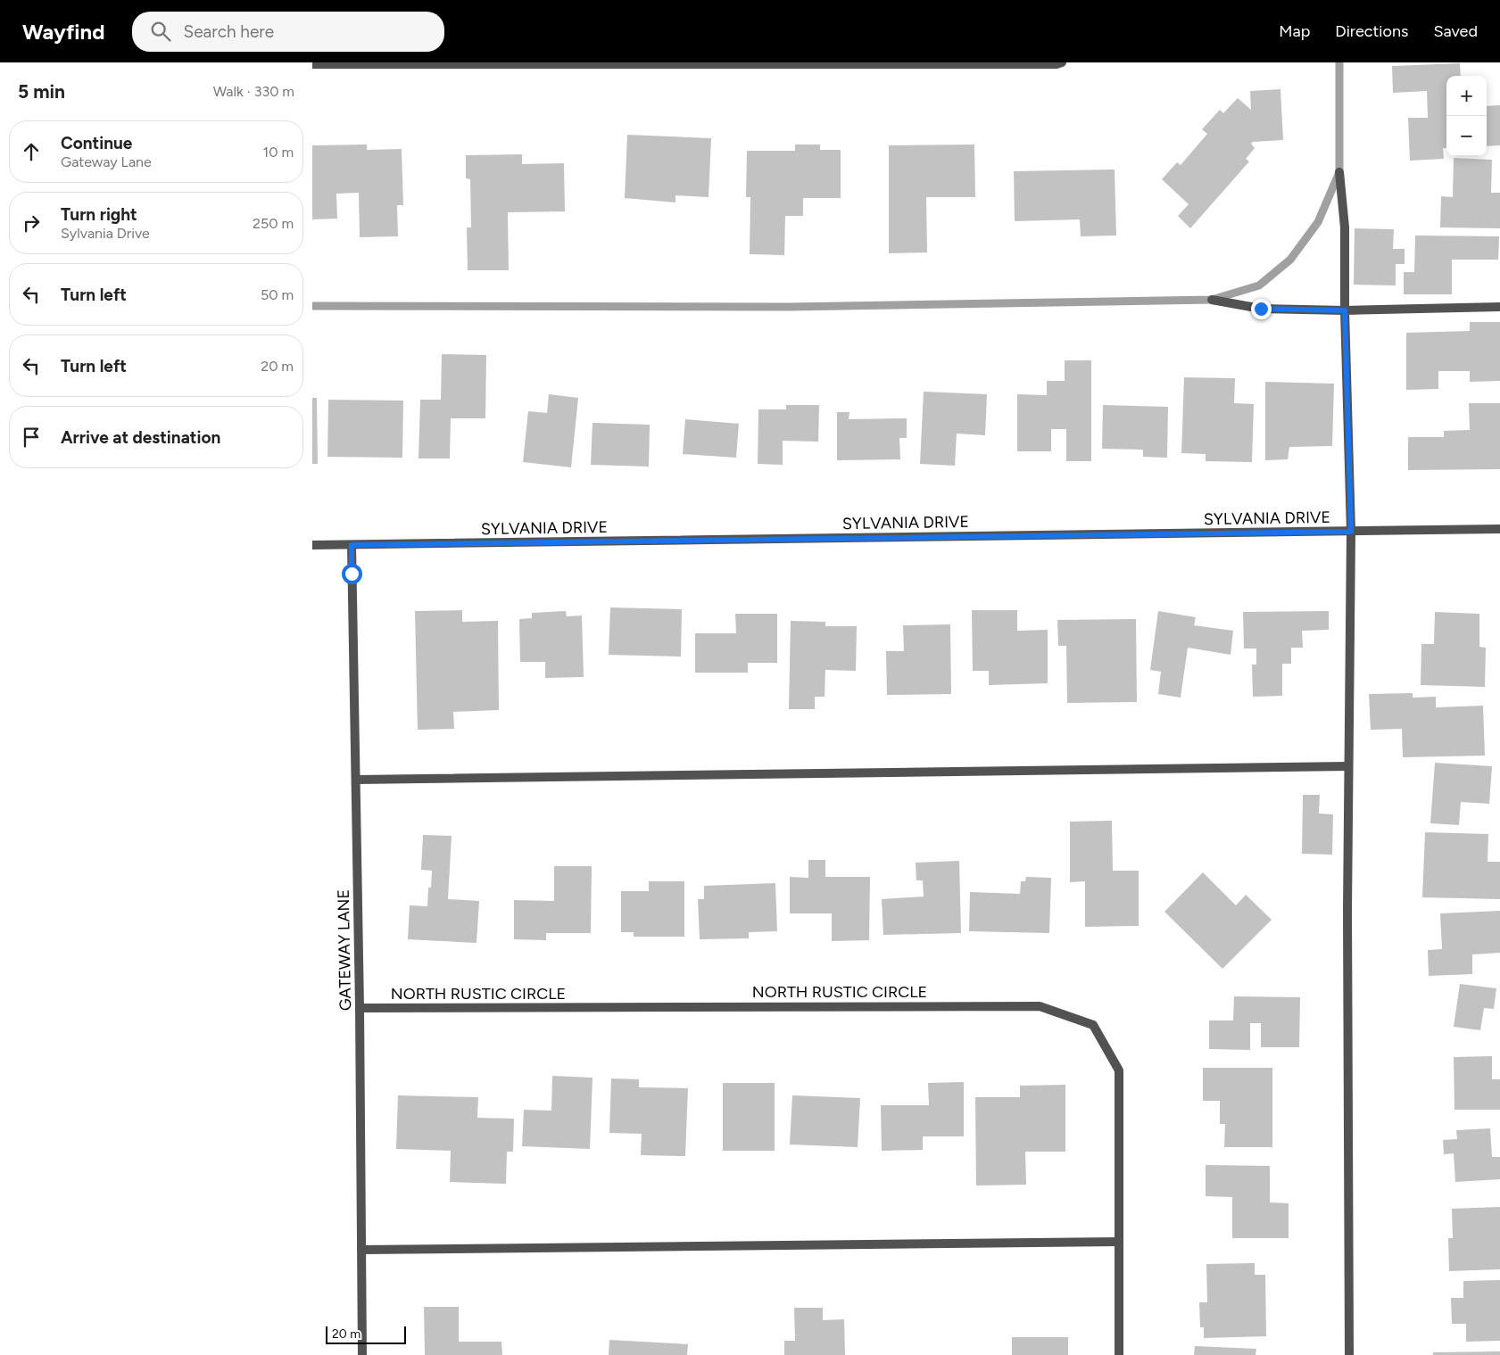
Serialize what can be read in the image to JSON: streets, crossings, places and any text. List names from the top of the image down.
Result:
{
  "streets": {
    "street": ["SYLVANIA DRIVE", "GATEWAY LANE", "NORTH RUSTIC CIRCLE"]
  },
  "crossings": [
    ["SYLVANIA DRIVE", "GATEWAY LANE"],
    ["GATEWAY LANE", "NORTH RUSTIC CIRCLE"]
  ],
  "scale_bar": "20 m",
  "page": {
    "header": "Wayfind",
    "search": "Search here",
    "nav": ["Map", "Directions", "Saved"],
    "heading": ["5 min", "Walk · 330 m"],
    "map_buttons": ["+", "−"],
    "list": [
      ["Continue", "Gateway Lane", "10 m"],
      ["Turn right", "Sylvania Drive", "250 m"],
      ["Turn left", "50 m"],
      ["Turn left", "20 m"],
      "Arrive at destination"
    ],
    "scale": "20 m"
  }
}
